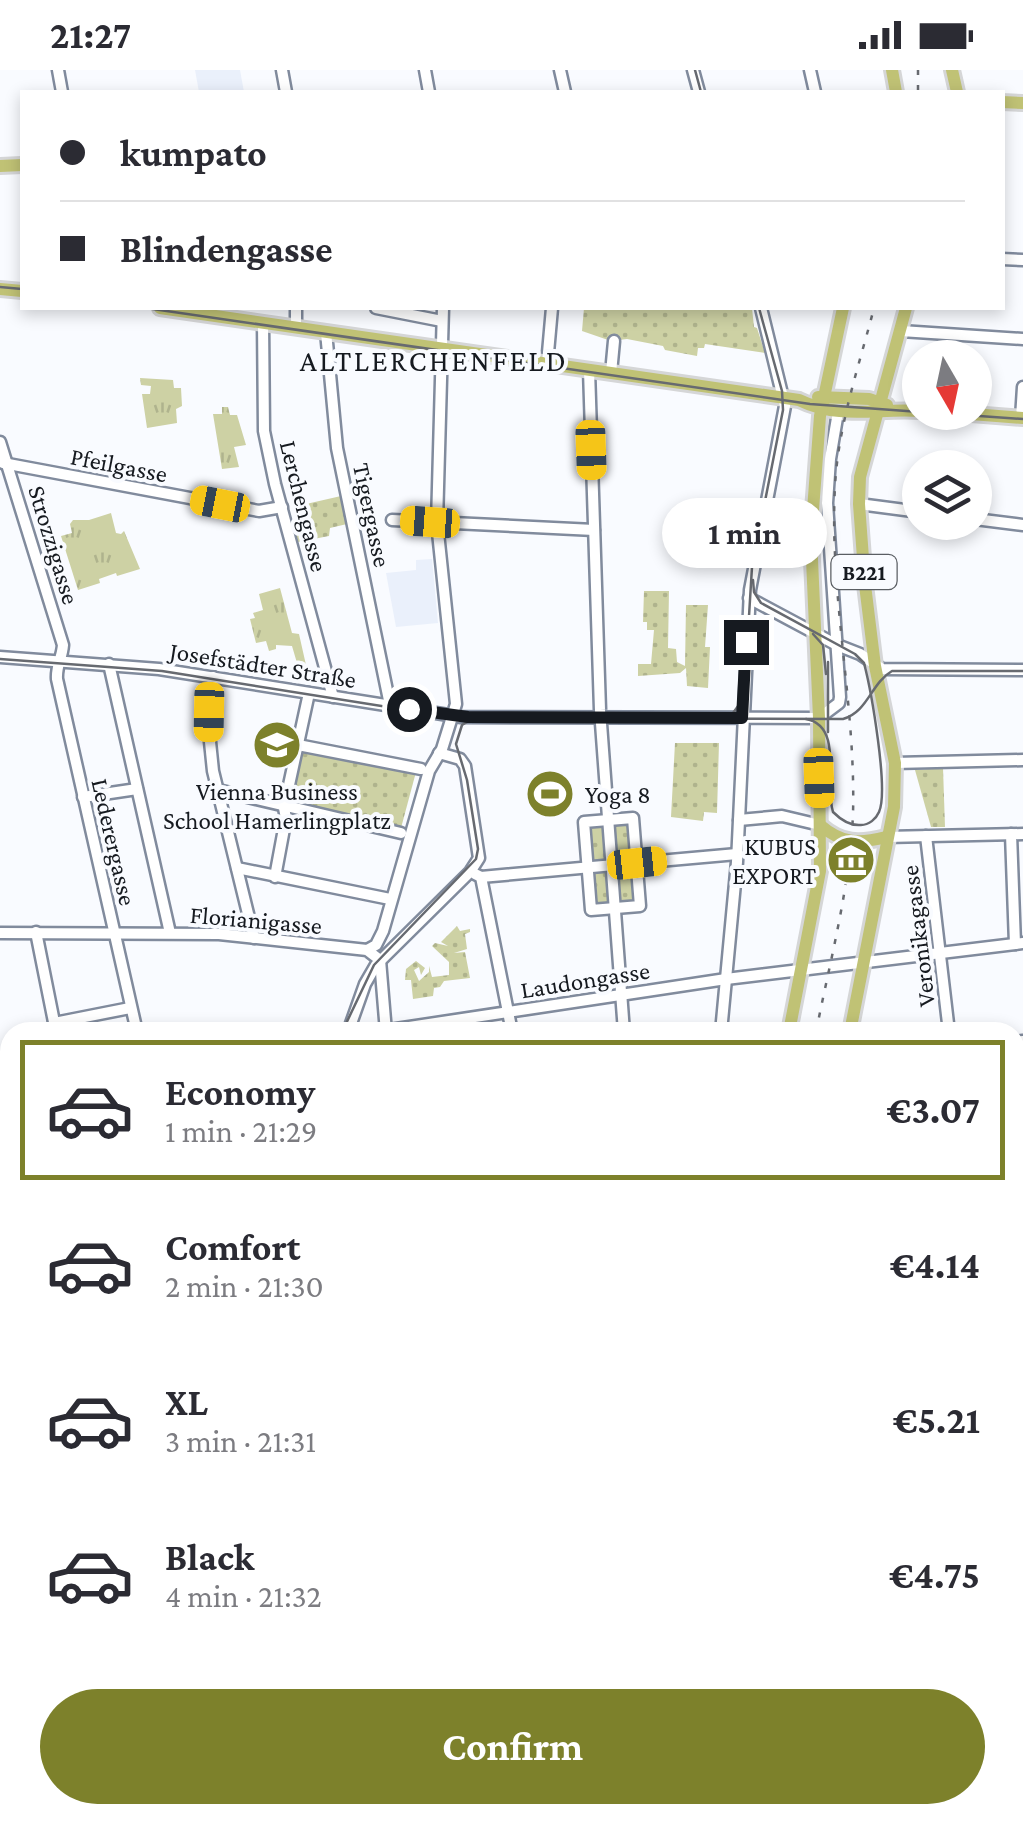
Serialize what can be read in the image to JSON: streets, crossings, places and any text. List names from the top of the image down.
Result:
{
  "streets": {
    "main road": ["B221"],
    "street": [
      "Pfeilgasse",
      "Lerchengasse",
      "Tigergasse",
      "Strozzigasse",
      "Josefstädter Straße",
      "Lederergasse",
      "Florianigasse",
      "Veronikagasse",
      "Laudongasse"
    ]
  },
  "crossings": [
    ["Pfeilgasse", "Lerchengasse"],
    ["Pfeilgasse", "Strozzigasse"],
    ["Lerchengasse", "Josefstädter Straße"],
    ["Tigergasse", "Josefstädter Straße"],
    ["Strozzigasse", "Josefstädter Straße"],
    ["Strozzigasse", "Lederergasse"],
    ["B221", "Josefstädter Straße"],
    ["B221", "Laudongasse"],
    ["Josefstädter Straße", "Lederergasse"],
    ["Lederergasse", "Florianigasse"],
    ["Veronikagasse", "Laudongasse"]
  ],
  "districts": ["ALTLERCHENFELD"],
  "places": {
    "school or university": ["Vienna Business School Hamerlingplatz"],
    "sports": ["Yoga 8"],
    "museum": ["KUBUS EXPORT"]
  },
  "north": "bottom",
  "page": {
    "status": "21:27",
    "banner": ["kumpato", "Blindengasse"],
    "bubble": "1 min",
    "list": [
      {
        "name": "Economy",
        "note": "1 min · 21:29",
        "value": "€3.07"
      },
      {
        "name": "Comfort",
        "note": "2 min · 21:30",
        "value": "€4.14"
      },
      {
        "name": "XL",
        "note": "3 min · 21:31",
        "value": "€5.21"
      },
      {
        "name": "Black",
        "note": "4 min · 21:32",
        "value": "€4.75"
      }
    ],
    "buttons": "Confirm"
  }
}
